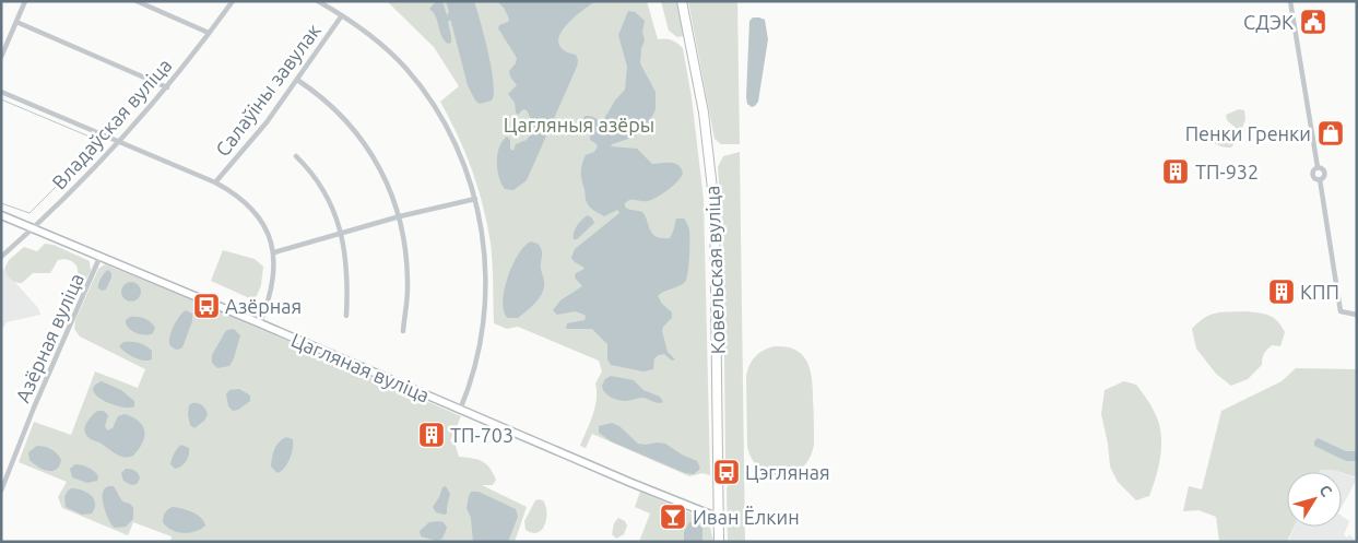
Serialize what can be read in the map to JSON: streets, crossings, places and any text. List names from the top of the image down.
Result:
{
  "streets": {
    "highway": ["Ковельская вуліца"],
    "street": [
      "Салаўіны завулак",
      "Владаўская вуліца",
      "Азёрная вуліца",
      "Цагляная вуліца"
    ]
  },
  "crossings": [
    ["Владаўская вуліца", "Цагляная вуліца"],
    ["Ковельская вуліца", "Цагляная вуліца"],
    ["Азёрная вуліца", "Цагляная вуліца"]
  ],
  "parks": ["Цагляныя азёры"],
  "places": {
    "public building": ["СДЭК"],
    "shop": ["Пенки Гренки"],
    "building": ["ТП-932", "КПП", "ТП-703"],
    "bus stop": ["Азёрная", "Цэгляная"],
    "bar": ["Иван Ёлкин"]
  },
  "north": "top right"
}
